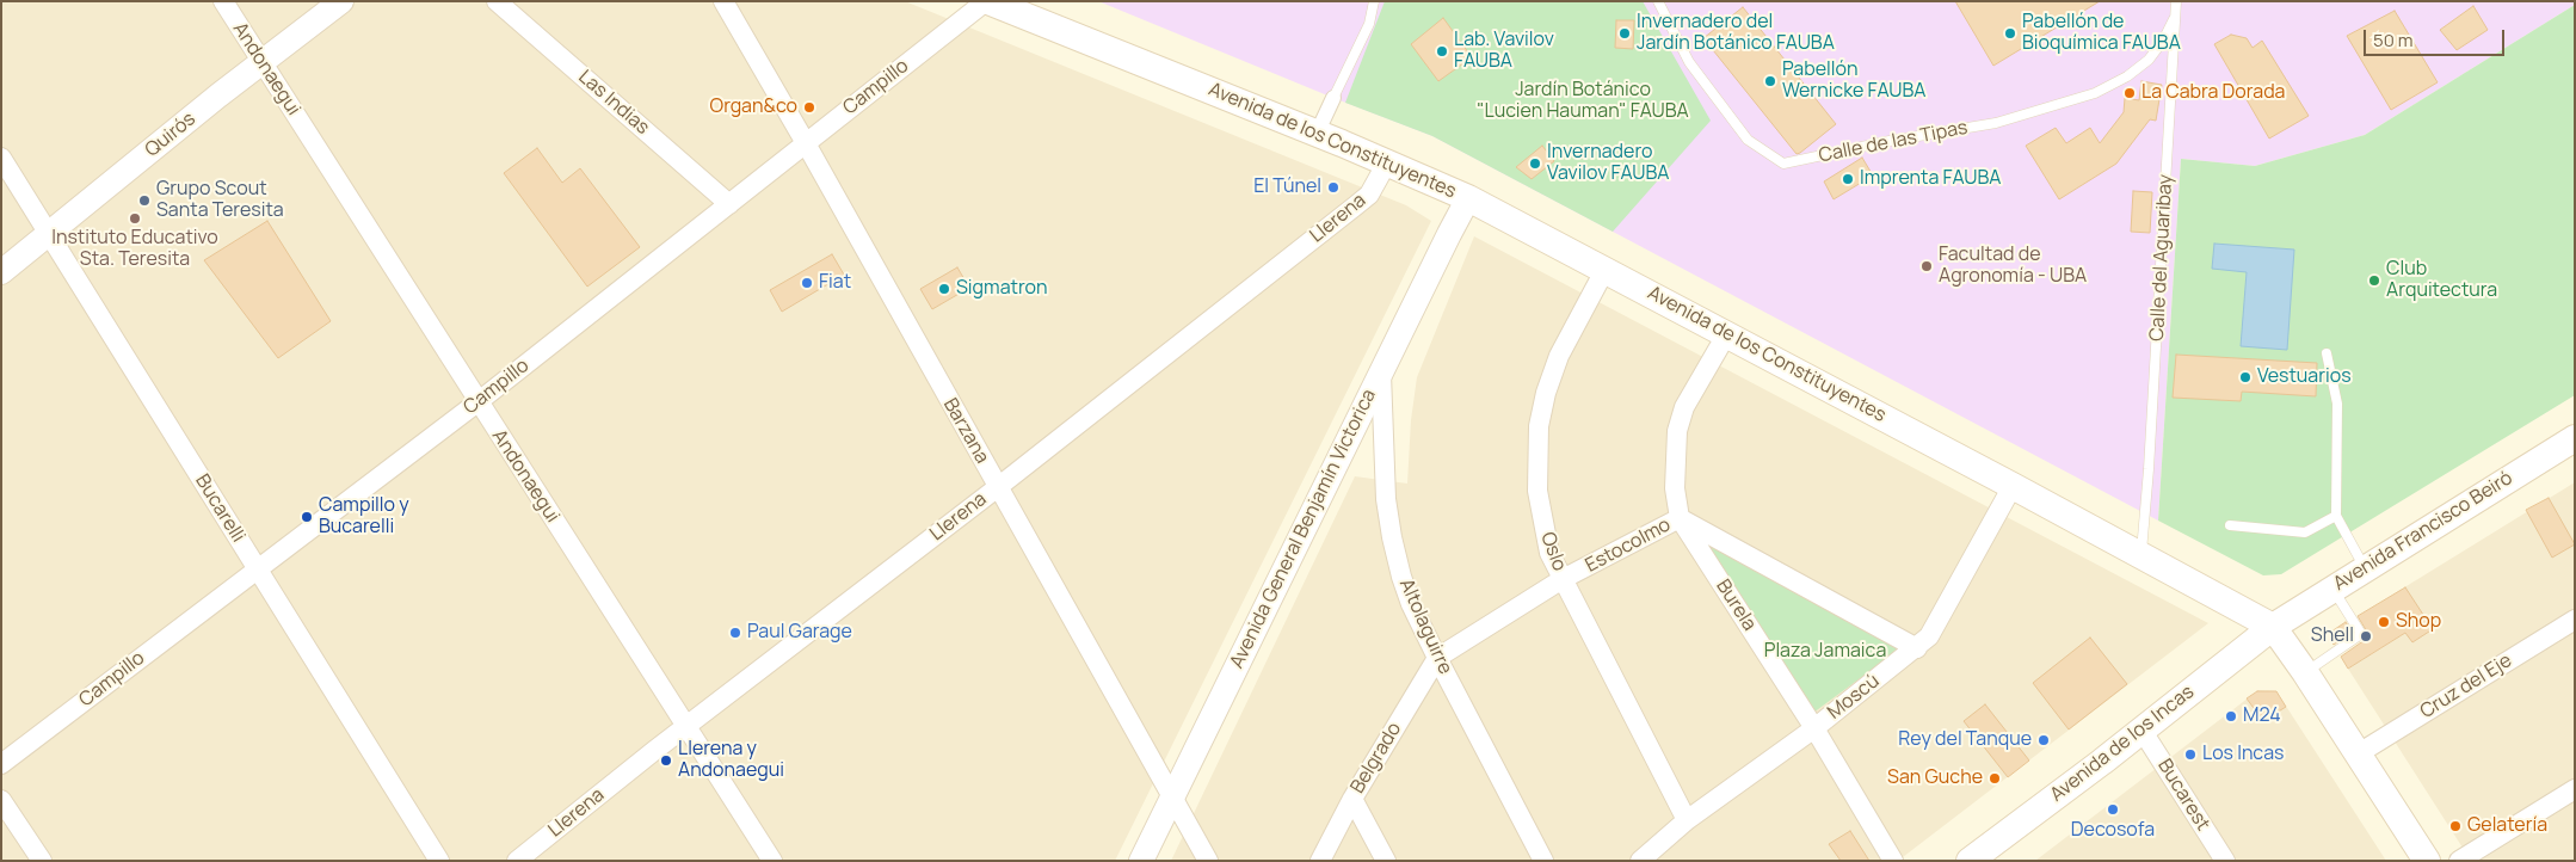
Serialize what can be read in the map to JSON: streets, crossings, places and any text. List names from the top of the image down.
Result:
{
  "streets": {
    "main road": ["Avenida de los Constituyentes", "Avenida Francisco Beiró", "Avenida de los Incas"],
    "street": [
      "Andonaegui",
      "Campillo",
      "Las Indias",
      "Quirós",
      "Llerena",
      "Barzana",
      "Bucarelli",
      "Avenida General Benjamín Victorica",
      "Estocolmo",
      "Oslo",
      "Burela",
      "Altolaguirre",
      "Cruz del Eje",
      "Moscú",
      "Belgrado",
      "Bucarest"
    ],
    "lane": ["Calle de las Tipas", "Calle del Aguaribay"]
  },
  "crossings": [
    ["Andonaegui", "Campillo"],
    ["Andonaegui", "Quirós"],
    ["Andonaegui", "Llerena"],
    ["Campillo", "Las Indias"],
    ["Campillo", "Avenida de los Constituyentes"],
    ["Campillo", "Barzana"],
    ["Campillo", "Bucarelli"],
    ["Quirós", "Bucarelli"],
    ["Avenida de los Constituyentes", "Llerena"],
    ["Avenida de los Constituyentes", "Calle del Aguaribay"],
    ["Avenida de los Constituyentes", "Avenida General Benjamín Victorica"],
    ["Avenida de los Constituyentes", "Avenida Francisco Beiró"],
    ["Avenida de los Constituyentes", "Oslo"],
    ["Avenida de los Constituyentes", "Burela"],
    ["Avenida de los Constituyentes", "Cruz del Eje"],
    ["Avenida de los Constituyentes", "Moscú"],
    ["Avenida de los Constituyentes", "Avenida de los Incas"],
    ["Calle de las Tipas", "Calle del Aguaribay"],
    ["Llerena", "Barzana"],
    ["Barzana", "Avenida General Benjamín Victorica"],
    ["Avenida General Benjamín Victorica", "Altolaguirre"],
    ["Avenida Francisco Beiró", "Avenida de los Incas"],
    ["Estocolmo", "Oslo"],
    ["Estocolmo", "Burela"],
    ["Estocolmo", "Altolaguirre"],
    ["Estocolmo", "Moscú"],
    ["Estocolmo", "Belgrado"],
    ["Oslo", "Moscú"],
    ["Burela", "Moscú"],
    ["Altolaguirre", "Belgrado"],
    ["Avenida de los Incas", "Bucarest"]
  ],
  "parks": ["Jardín Botánico \"Lucien Hauman\" FAUBA", "Plaza Jamaica"],
  "places": [
    "Invernadero del Jardín Botánico FAUBA",
    "Pabellón de Bioquímica FAUBA",
    "Lab. Vavilov FAUBA",
    "Pabellón Wernicke FAUBA",
    "La Cabra Dorada",
    "Organ&co",
    "Invernadero Vavilov FAUBA",
    "Imprenta FAUBA",
    "El Túnel",
    "Grupo Scout Santa Teresita",
    "Instituto Educativo Sta. Teresita",
    "Facultad de Agronomía - UBA",
    "Club Arquitectura",
    "Fiat",
    "Sigmatron",
    "Vestuarios",
    "Campillo y Bucarelli",
    "Shop",
    "Paul Garage",
    "Shell",
    "M24",
    "Rey del Tanque",
    "Los Incas",
    "Llerena y Andonaegui",
    "San Guche",
    "Decosofa",
    "Gelatería"
  ],
  "scale_bar": "50 m"
}
